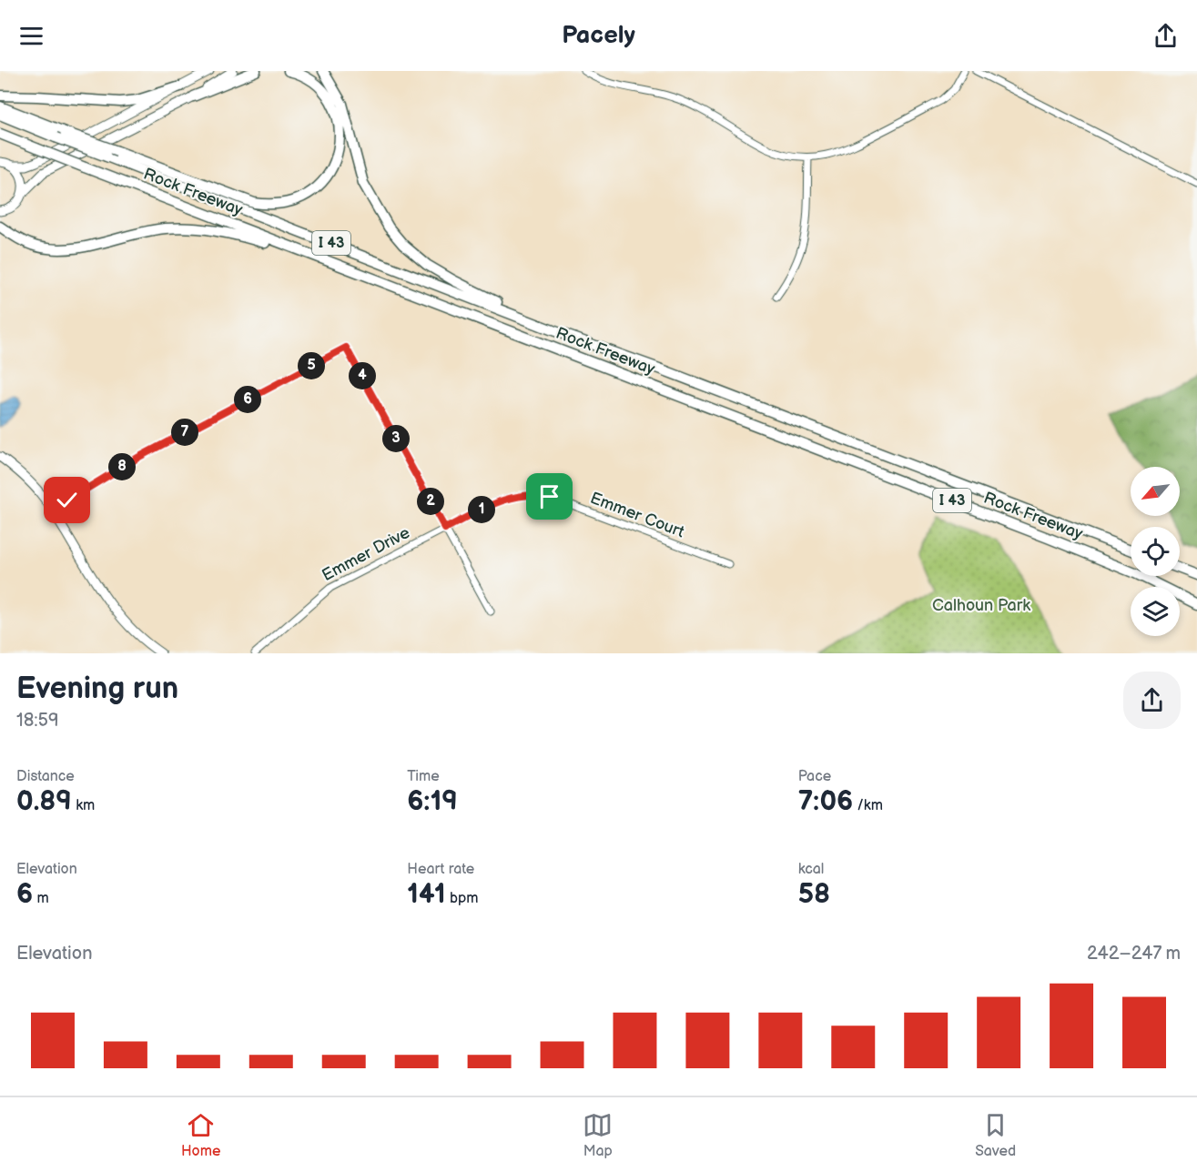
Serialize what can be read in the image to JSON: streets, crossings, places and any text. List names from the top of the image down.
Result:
{
  "streets": {
    "highway": ["Rock Freeway", "I 43"],
    "street": ["Emmer Court", "Emmer Drive"]
  },
  "crossings": [
    ["Emmer Court", "Emmer Drive"]
  ],
  "parks": ["Calhoun Park"],
  "north": "bottom left",
  "page": {
    "header": "Pacely",
    "pins": [
      "5",
      "4",
      "6",
      "7",
      "3",
      "8",
      "2",
      "1"
    ],
    "heading": ["Evening run", "18:59"],
    "stats": [
      ["Distance", "0.89 km"],
      ["Time", "6:19"],
      ["Pace", "7:06 /km"],
      ["Elevation", "6 m"],
      ["Heart rate", "141 bpm"],
      ["kcal", "58"]
    ],
    "chart": ["Elevation", "242–247 m"],
    "tabs": ["Home", "Map", "Saved"]
  }
}
